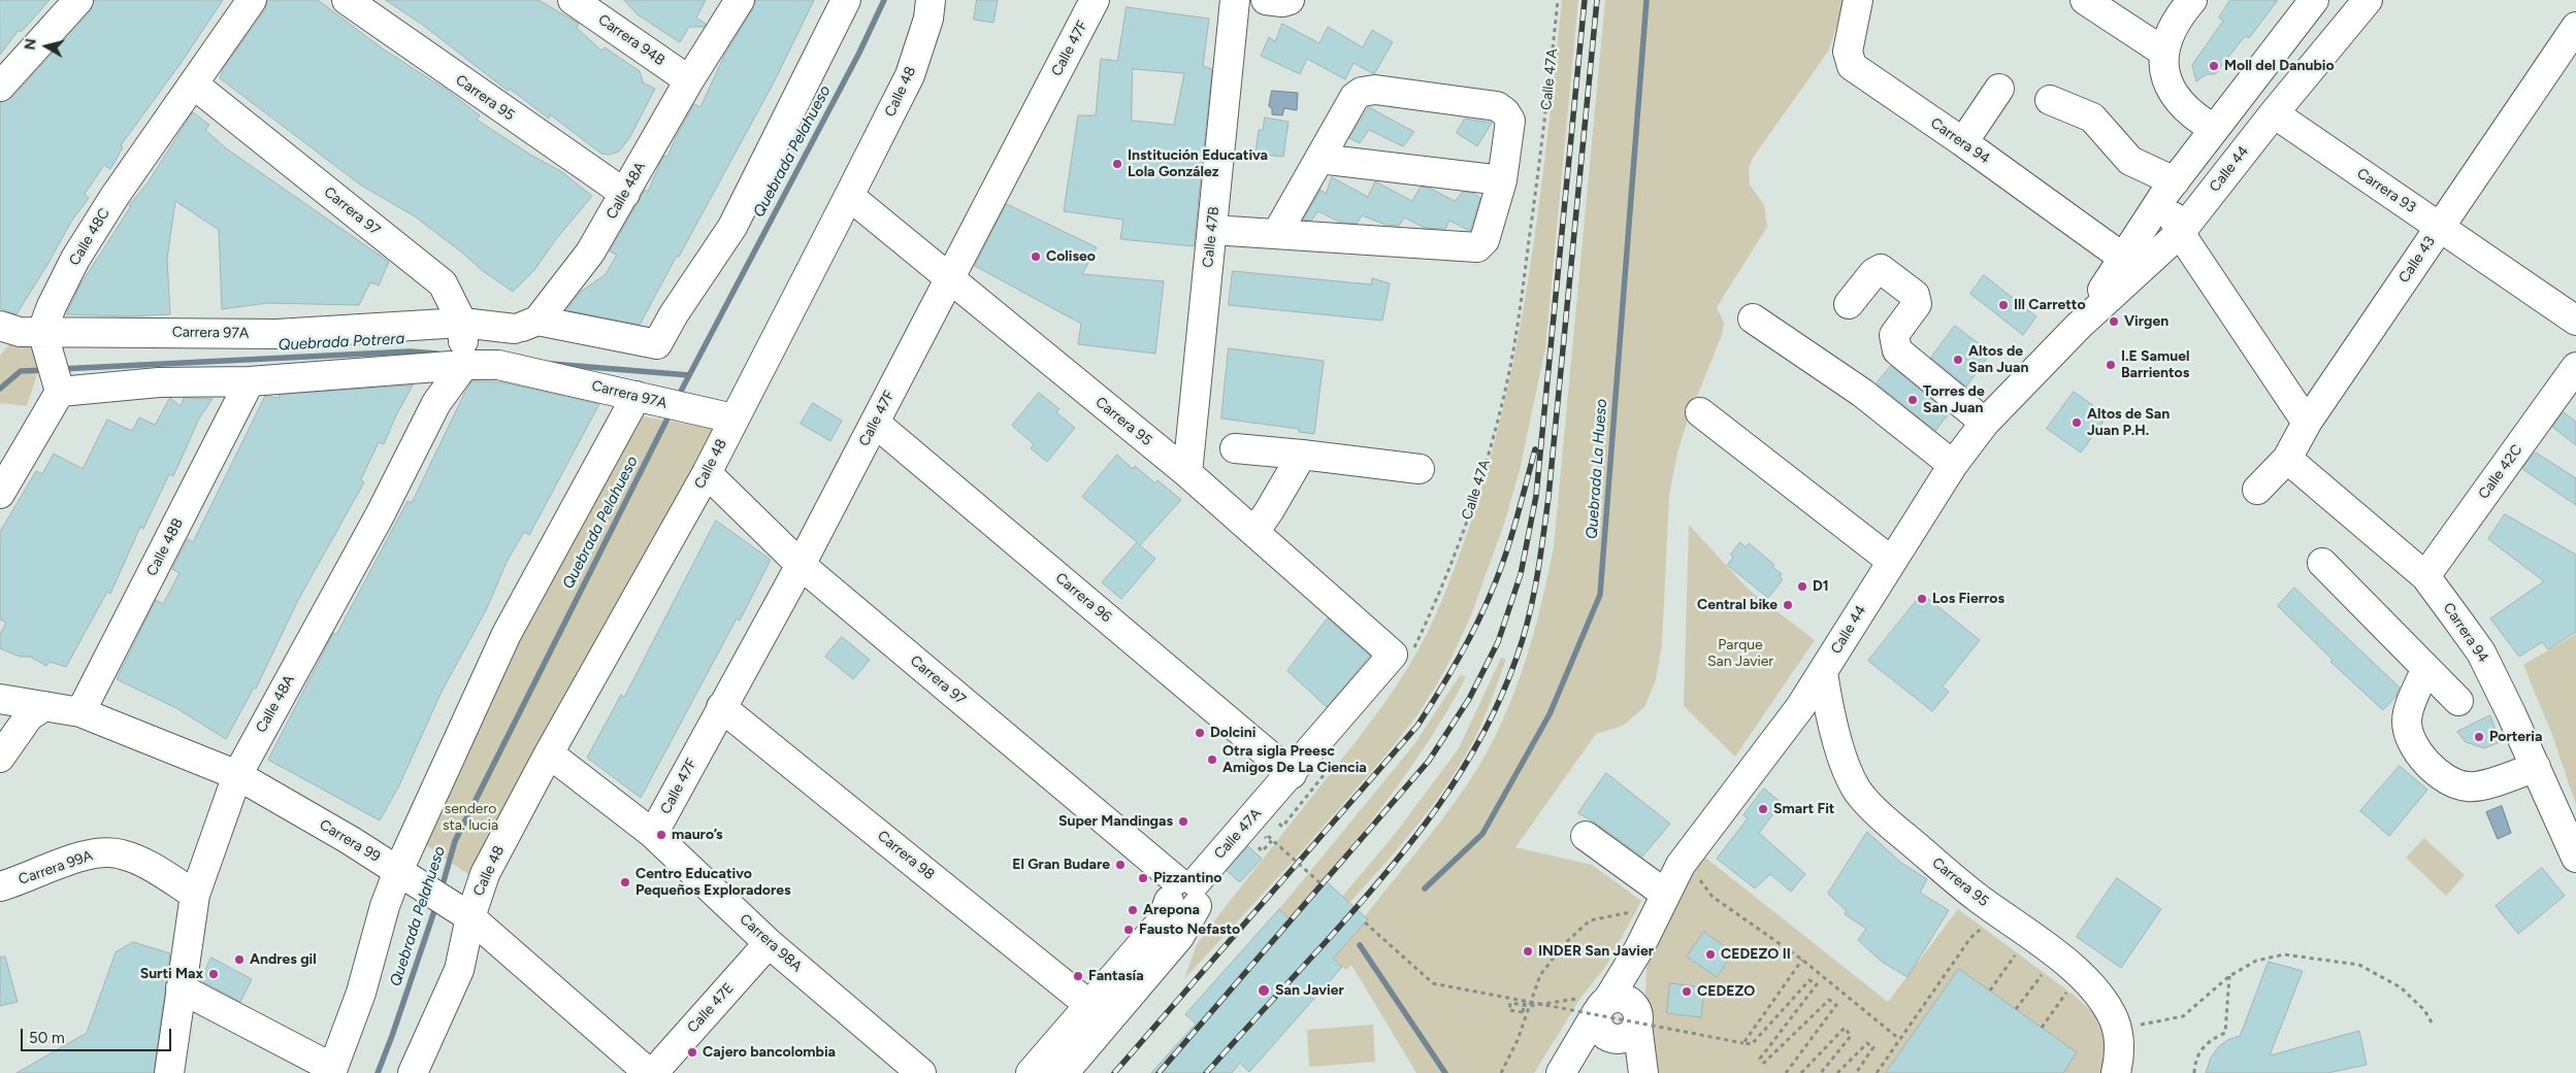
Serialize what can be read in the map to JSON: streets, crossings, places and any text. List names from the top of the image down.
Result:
{
  "streets": {
    "street": [
      "Carrera 94B",
      "Calle 47F",
      "Calle 47A",
      "Calle 48",
      "Carrera 95",
      "Carrera 94",
      "Calle 44",
      "Calle 48A",
      "Carrera 93",
      "Carrera 97",
      "Calle 48C",
      "Calle 47B",
      "Calle 43",
      "Carrera 97A",
      "Calle 42C",
      "Calle 48B",
      "Carrera 96",
      "Carrera 99",
      "Carrera 98",
      "Carrera 99A",
      "Carrera 98A",
      "Calle 47E"
    ]
  },
  "crossings": [
    ["Carrera 94B", "Calle 48A"],
    ["Calle 47F", "Carrera 95"],
    ["Calle 47F", "Carrera 97"],
    ["Calle 47F", "Carrera 96"],
    ["Calle 47F", "Carrera 98"],
    ["Calle 47F", "Carrera 98A"],
    ["Calle 47A", "Carrera 95"],
    ["Calle 47A", "Carrera 97"],
    ["Calle 47A", "Carrera 96"],
    ["Calle 47A", "Carrera 98"],
    ["Calle 48", "Carrera 95"],
    ["Calle 48", "Carrera 97"],
    ["Calle 48", "Carrera 97A"],
    ["Calle 48", "Carrera 99"],
    ["Calle 48", "Carrera 98A"],
    ["Carrera 95", "Calle 44"],
    ["Carrera 95", "Calle 48A"],
    ["Carrera 95", "Calle 47B"],
    ["Carrera 94", "Calle 44"],
    ["Carrera 94", "Calle 43"],
    ["Carrera 94", "Calle 42C"],
    ["Calle 44", "Carrera 93"],
    ["Calle 48A", "Carrera 97"],
    ["Calle 48A", "Carrera 97A"],
    ["Calle 48A", "Carrera 99"],
    ["Calle 48A", "Carrera 99A"],
    ["Carrera 93", "Calle 43"],
    ["Carrera 97", "Calle 48C"],
    ["Carrera 97", "Carrera 97A"],
    ["Calle 48C", "Carrera 97A"],
    ["Carrera 97A", "Calle 48B"],
    ["Calle 48B", "Carrera 99"],
    ["Carrera 99", "Calle 47E"],
    ["Carrera 98A", "Calle 47E"]
  ],
  "water": ["Quebrada Pelahueso", "Quebrada Potrera", "Quebrada La Hueso"],
  "parks": ["Parque San Javier", "sendero sta. lucia"],
  "places": [
    "Moll del Danubio",
    "Institución Educativa Lola González",
    "Coliseo",
    "Ill Carretto",
    "Virgen",
    "Altos de San Juan",
    "I.E Samuel Barrientos",
    "Torres de San Juan",
    "Altos de San Juan P.H.",
    "D1",
    "Los Fierros",
    "Central bike",
    "Dolcini",
    "Porteria",
    "Otra sigla Preesc Amigos De La Ciencia",
    "Smart Fit",
    "Super Mandingas",
    "mauro’s",
    "El Gran Budare",
    "Pizzantino",
    "Centro Educativo Pequeños Exploradores",
    "Arepona",
    "Fausto Nefasto",
    "INDER San Javier",
    "CEDEZO II",
    "Andres gil",
    "Surti Max",
    "Fantasía",
    "San Javier",
    "CEDEZO",
    "Cajero bancolombia"
  ],
  "scale_bar": "50 m",
  "north": "left"
}
